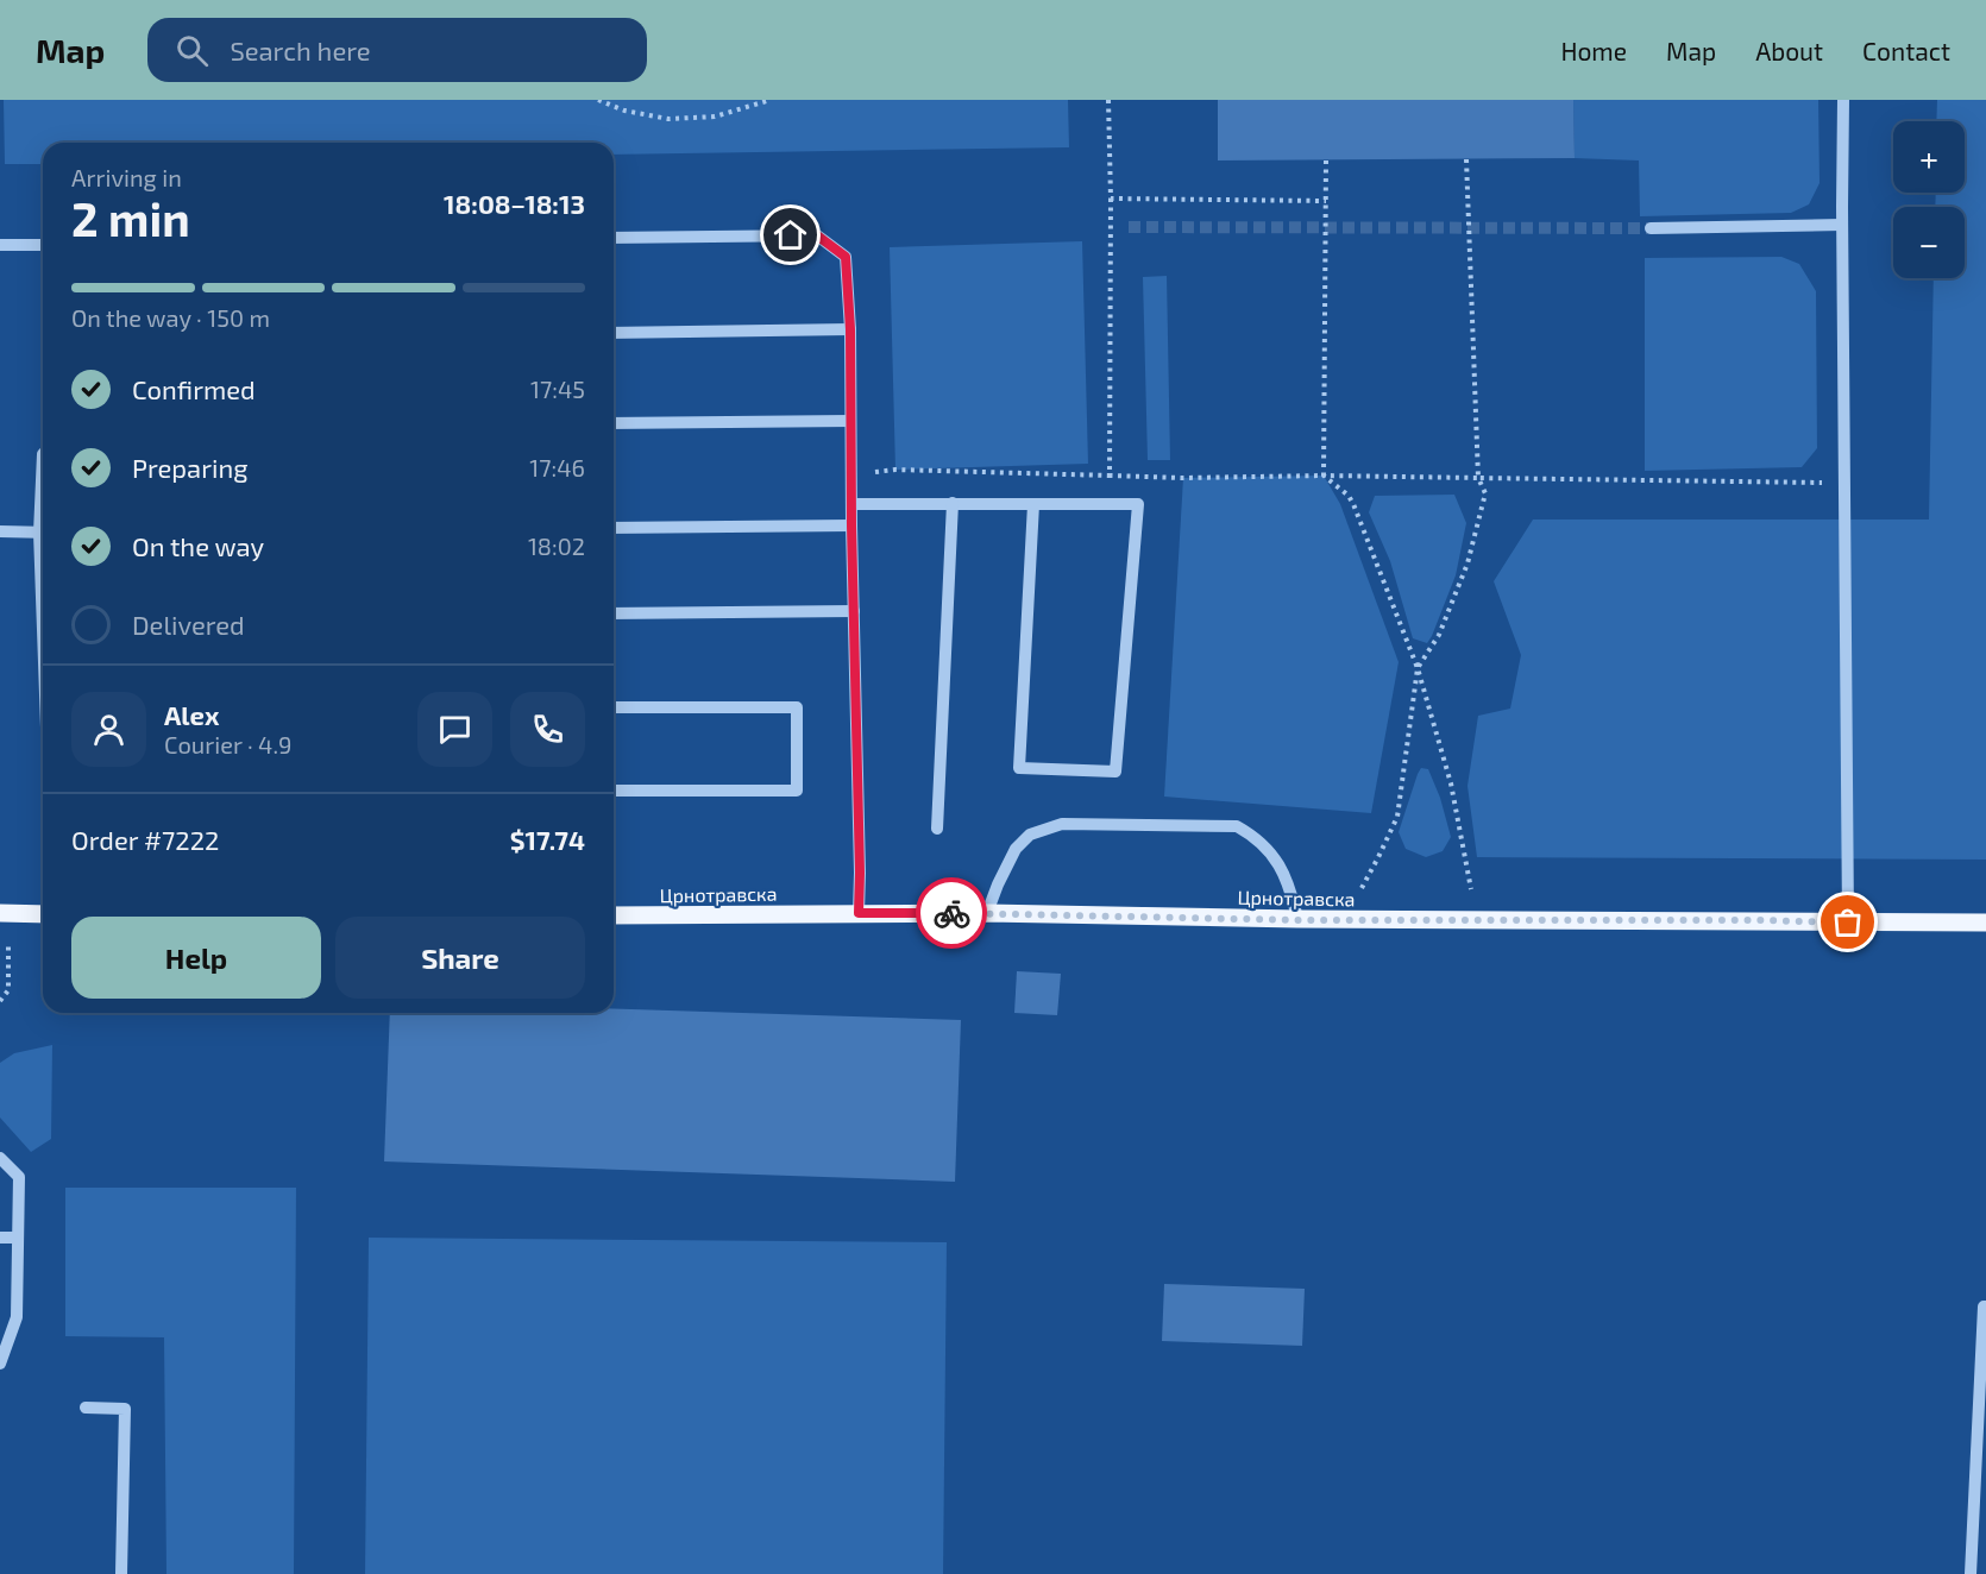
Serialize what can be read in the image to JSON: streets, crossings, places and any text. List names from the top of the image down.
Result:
{
  "streets": {
    "main road": ["Црнотравска"]
  },
  "page": {
    "header": "Map",
    "search": "Search here",
    "nav": [
      "Home",
      "Map",
      "About",
      "Contact"
    ],
    "map_buttons": ["+", "−"],
    "heading": ["2 min", "Arriving in", "18:08–18:13"],
    "panel": [
      "Alex",
      "Courier · 4.9",
      "Order #7222",
      "$17.74"
    ],
    "bar": "On the way · 150 m",
    "list": [
      ["Confirmed", "17:45"],
      ["Preparing", "17:46"],
      ["On the way", "18:02"],
      "Delivered"
    ],
    "buttons": ["Help", "Share"]
  }
}
